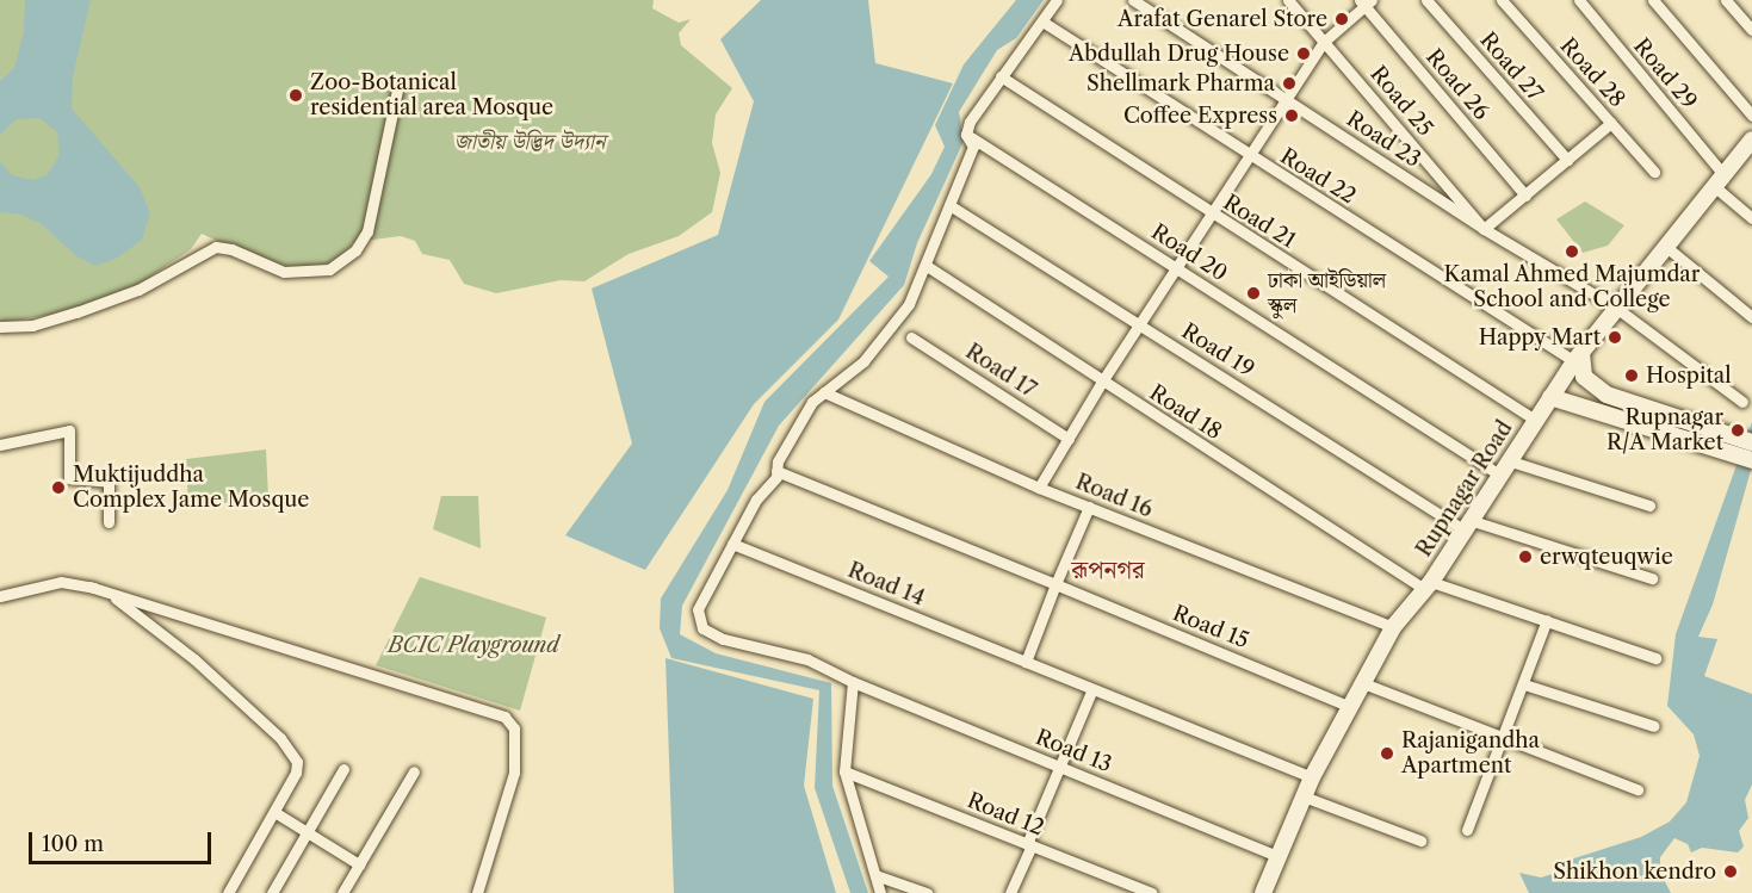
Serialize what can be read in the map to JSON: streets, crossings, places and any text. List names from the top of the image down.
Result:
{
  "streets": {
    "street": [
      "Road 27",
      "Road 28",
      "Road 29",
      "Road 26",
      "Road 25",
      "Road 23",
      "Road 22",
      "Road 21",
      "Road 20",
      "Road 19",
      "Road 17",
      "Road 18",
      "Rupnagar Road",
      "Road 16",
      "Road 14",
      "Road 15",
      "Road 13",
      "Road 12"
    ]
  },
  "crossings": [
    ["Road 29", "Rupnagar Road"],
    ["Road 25", "Road 23"],
    ["Road 23", "Rupnagar Road"],
    ["Road 22", "Rupnagar Road"],
    ["Road 21", "Rupnagar Road"],
    ["Road 20", "Rupnagar Road"],
    ["Road 19", "Rupnagar Road"],
    ["Road 18", "Rupnagar Road"],
    ["Rupnagar Road", "Road 16"],
    ["Rupnagar Road", "Road 15"],
    ["Rupnagar Road", "Road 13"],
    ["Road 14", "Road 13"]
  ],
  "districts": ["রূপনগর"],
  "parks": ["জাতীয় উদ্ভিদ উদ্যান", "BCIC Playground"],
  "places": [
    "Arafat Genarel Store",
    "Abdullah Drug House",
    "Shellmark Pharma",
    "Zoo-Botanical residential area Mosque",
    "Coffee Express",
    "Kamal Ahmed Majumdar School and College",
    "ঢাকা আইডিয়াল স্কুল",
    "Happy Mart",
    "Hospital",
    "Rupnagar R/A Market",
    "Muktijuddha Complex Jame Mosque",
    "erwqteuqwie",
    "Rajanigandha Apartment",
    "Shikhon kendro"
  ],
  "scale_bar": "100 m"
}
